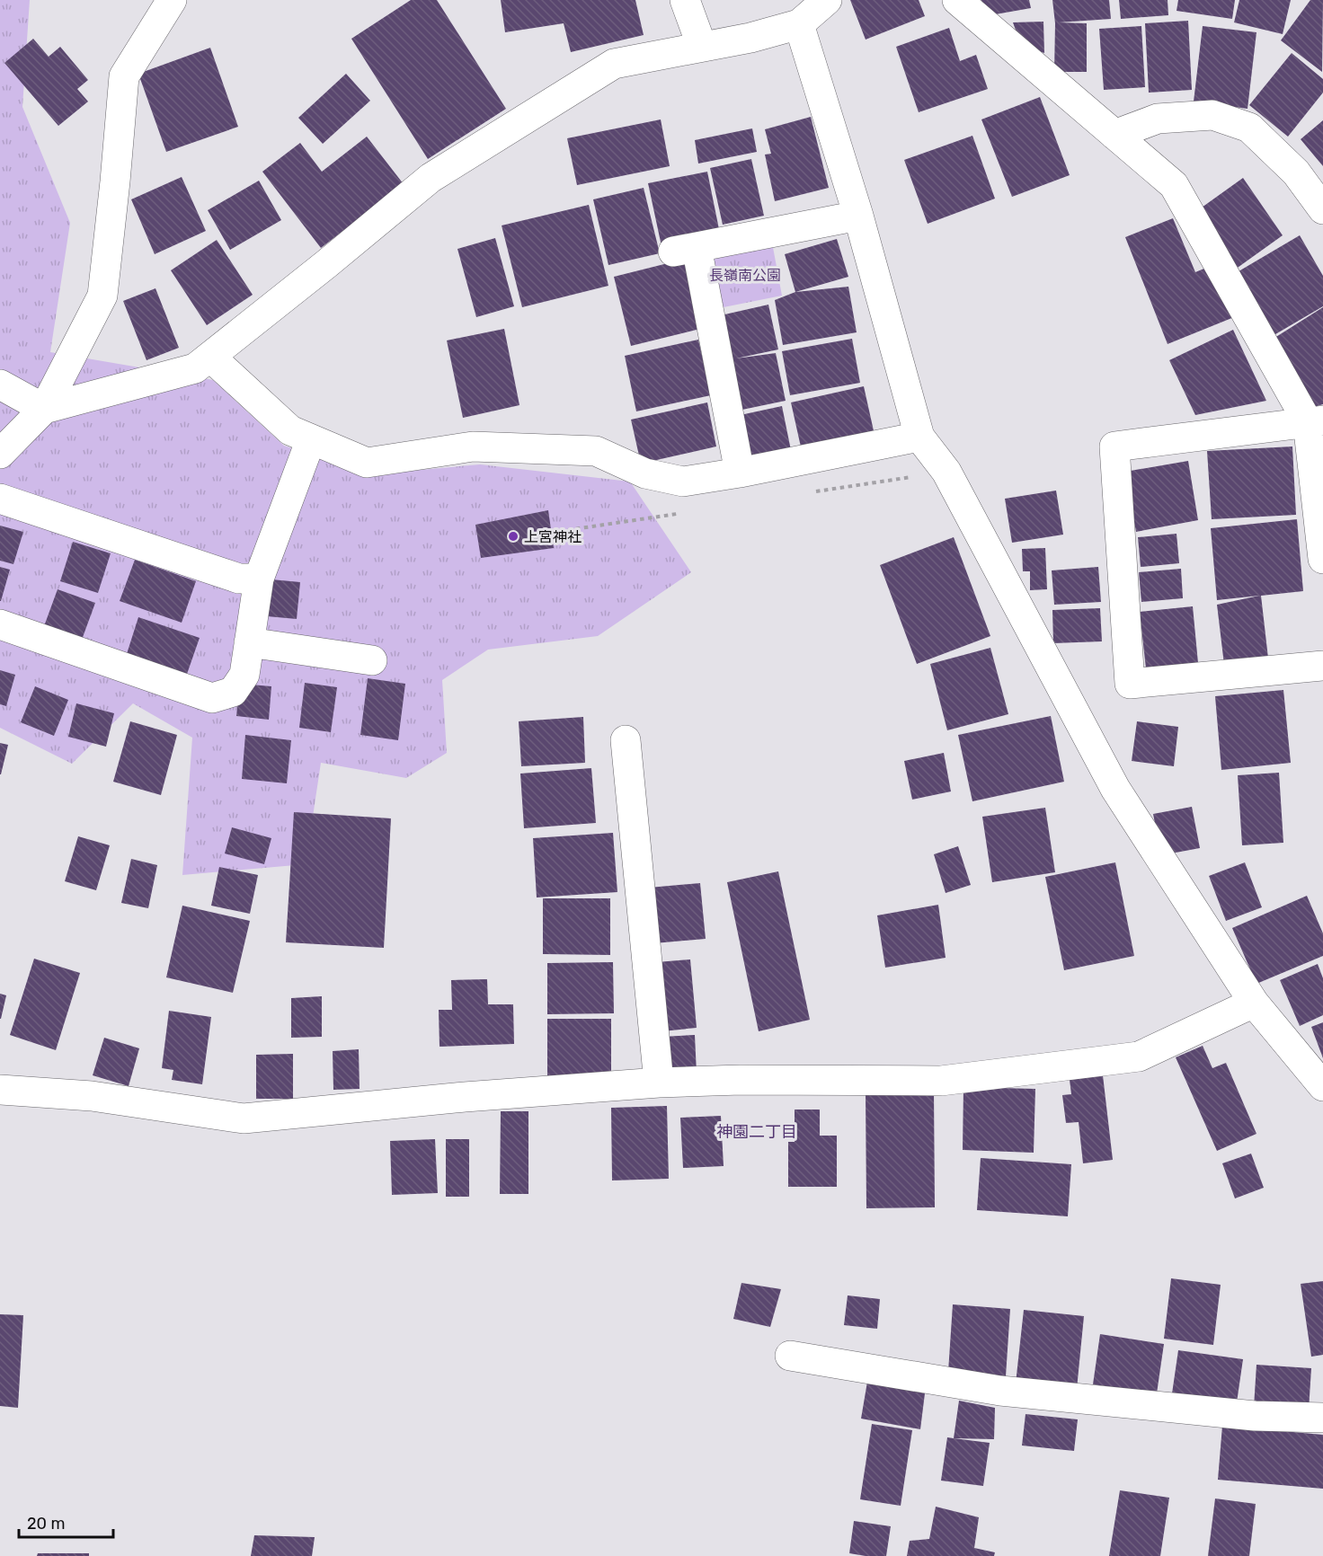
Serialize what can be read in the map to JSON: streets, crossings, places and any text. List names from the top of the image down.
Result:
{
  "districts": ["神園二丁目"],
  "parks": ["長嶺南公園"],
  "places": ["上宮神社"],
  "scale_bar": "20 m"
}
